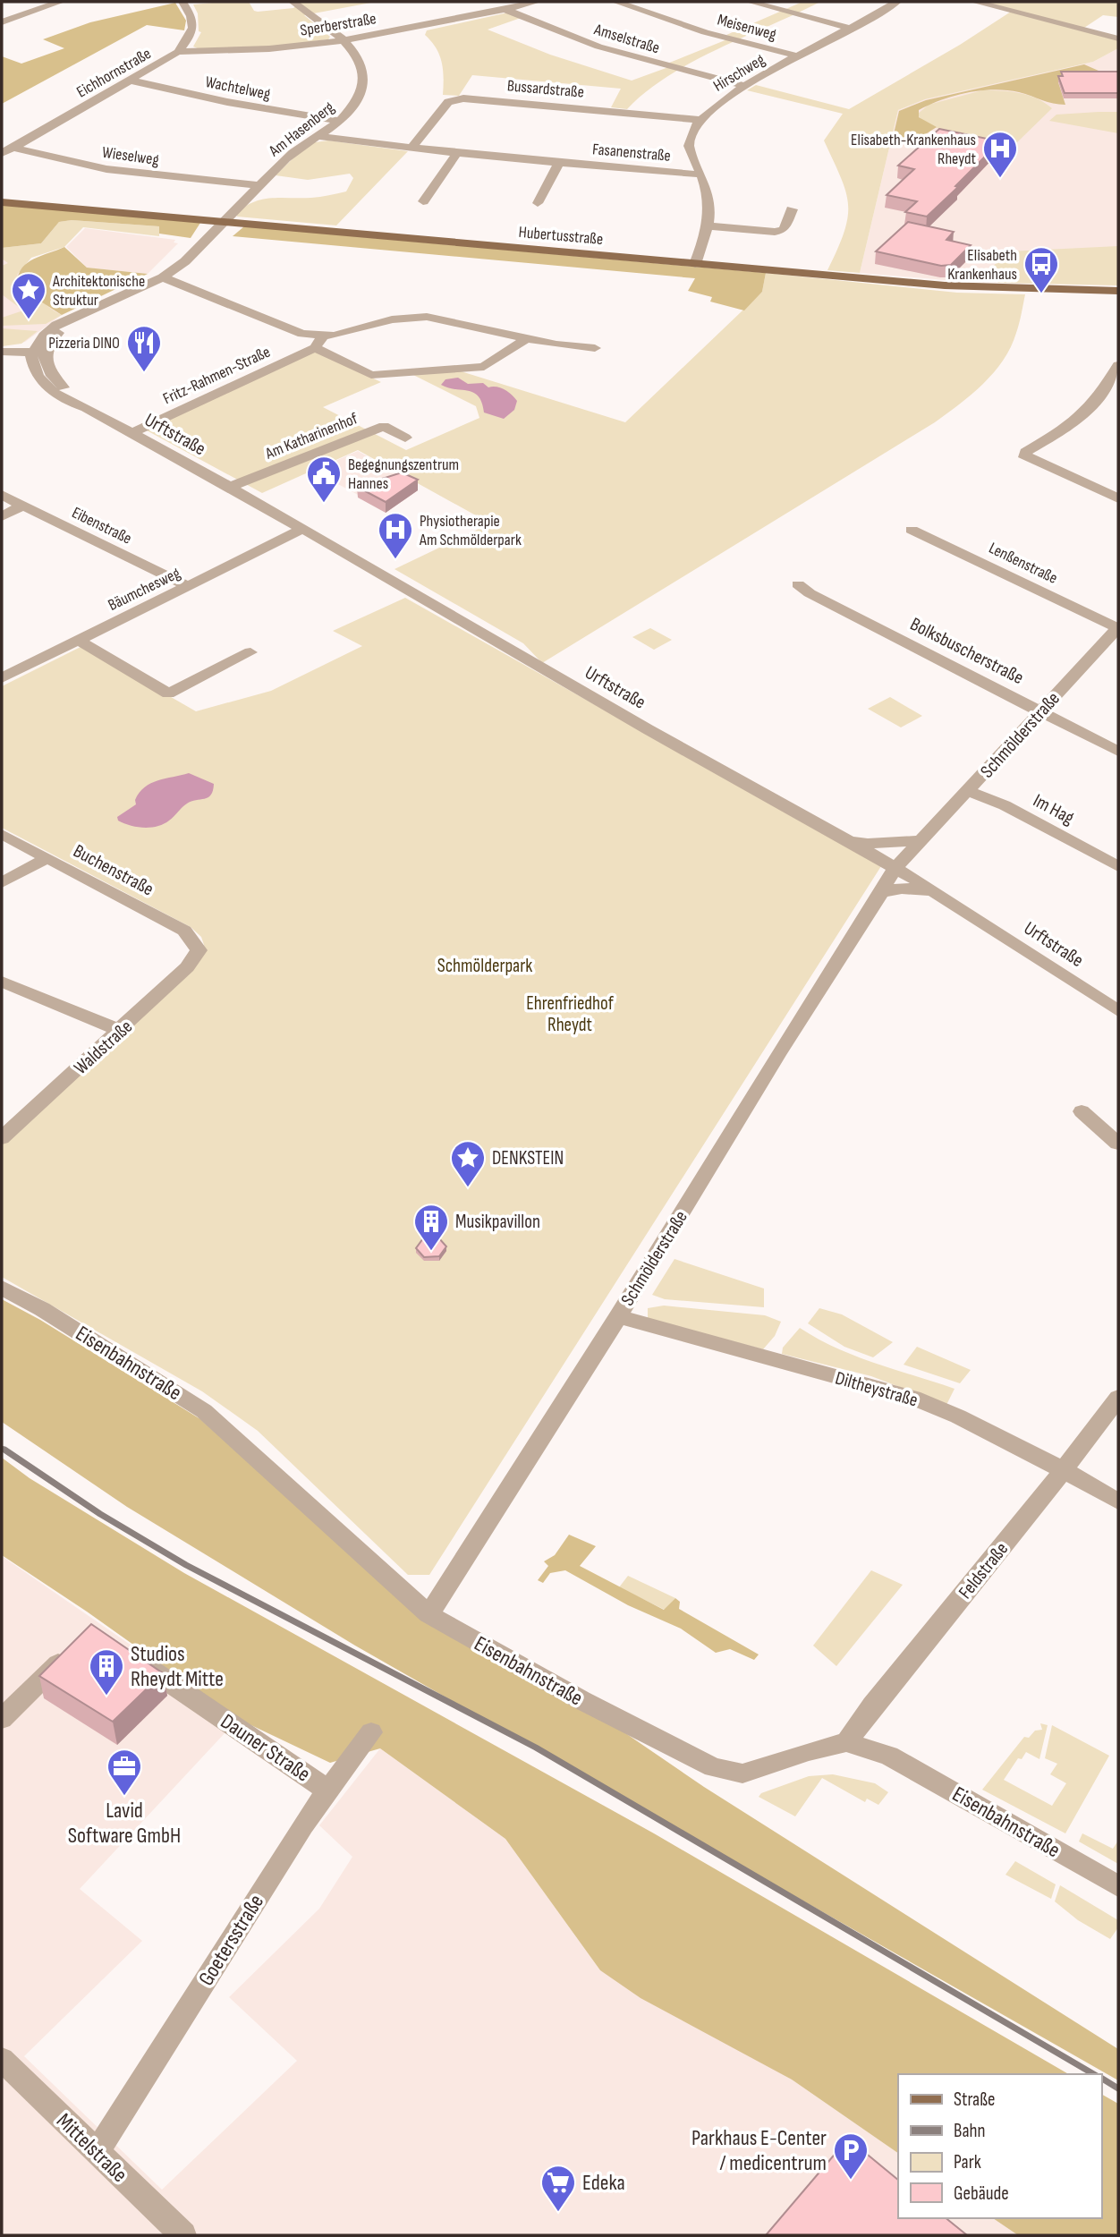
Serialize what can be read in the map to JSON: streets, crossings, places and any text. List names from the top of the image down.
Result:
{
  "streets": {
    "main road": ["Hubertusstraße"],
    "street": [
      "Sperberstraße",
      "Meisenweg",
      "Amselstraße",
      "Eichhornstraße",
      "Hirschweg",
      "Wachtelweg",
      "Bussardstraße",
      "Am Hasenberg",
      "Fasanenstraße",
      "Wieselweg",
      "Fritz-Rahmen-Straße",
      "Urftstraße",
      "Am Katharinenhof",
      "Eibenstraße",
      "Lenßenstraße",
      "Bäumchesweg",
      "Bolksbuscherstraße",
      "Schmölderstraße",
      "Im Hag",
      "Buchenstraße",
      "Waldstraße",
      "Eisenbahnstraße",
      "Diltheystraße",
      "Feldstraße",
      "Dauner Straße",
      "Goetersstraße",
      "Mittelstraße"
    ]
  },
  "crossings": [
    ["Sperberstraße", "Amselstraße"],
    ["Sperberstraße", "Eichhornstraße"],
    ["Sperberstraße", "Am Hasenberg"],
    ["Meisenweg", "Hirschweg"],
    ["Amselstraße", "Hirschweg"],
    ["Eichhornstraße", "Wachtelweg"],
    ["Eichhornstraße", "Wieselweg"],
    ["Hirschweg", "Bussardstraße"],
    ["Wachtelweg", "Am Hasenberg"],
    ["Bussardstraße", "Fasanenstraße"],
    ["Am Hasenberg", "Fasanenstraße"],
    ["Am Hasenberg", "Wieselweg"],
    ["Am Hasenberg", "Hubertusstraße"],
    ["Fritz-Rahmen-Straße", "Urftstraße"],
    ["Urftstraße", "Am Katharinenhof"],
    ["Urftstraße", "Bäumchesweg"],
    ["Urftstraße", "Schmölderstraße"],
    ["Eibenstraße", "Bäumchesweg"],
    ["Lenßenstraße", "Schmölderstraße"],
    ["Bolksbuscherstraße", "Schmölderstraße"],
    ["Schmölderstraße", "Im Hag"],
    ["Schmölderstraße", "Eisenbahnstraße"],
    ["Schmölderstraße", "Diltheystraße"],
    ["Buchenstraße", "Waldstraße"],
    ["Eisenbahnstraße", "Feldstraße"],
    ["Diltheystraße", "Feldstraße"],
    ["Dauner Straße", "Goetersstraße"],
    ["Goetersstraße", "Mittelstraße"]
  ],
  "parks": ["Schmölderpark", "Ehrenfriedhof Rheydt"],
  "places": {
    "hospital": ["Elisabeth-Krankenhaus Rheydt", "Physiotherapie Am Schmölderpark"],
    "bus stop": ["Elisabeth Krankenhaus"],
    "place": ["Architektonische Struktur", "DENKSTEIN"],
    "restaurant": ["Pizzeria DINO"],
    "public building": ["Begegnungszentrum Hannes"],
    "building": ["Musikpavillon", "Studios Rheydt Mitte"],
    "office": ["Lavid Software GmbH"],
    "parking": ["Parkhaus E-Center / medicentrum"],
    "supermarket": ["Edeka"]
  },
  "legend": [
    "Straße",
    "Bahn",
    "Park",
    "Gebäude"
  ]
}
